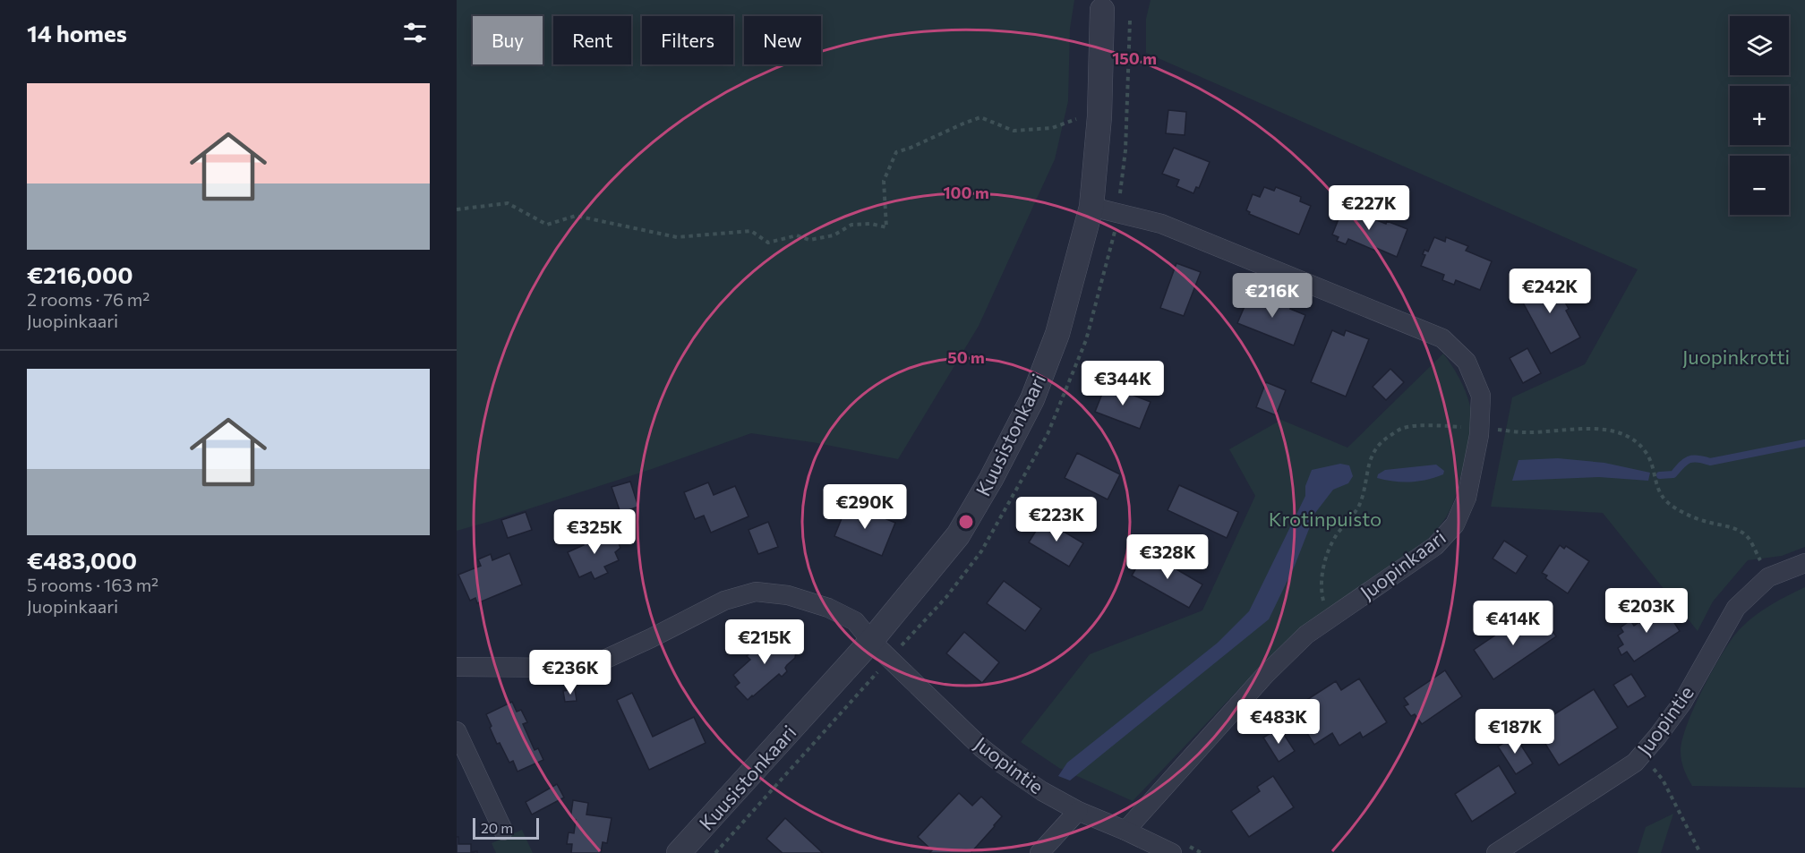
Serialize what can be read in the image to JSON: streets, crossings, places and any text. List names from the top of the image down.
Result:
{
  "streets": {
    "street": ["Kuusistonkaari", "Juopinkaari", "Juopintie"]
  },
  "crossings": [
    ["Kuusistonkaari", "Juopinkaari"],
    ["Kuusistonkaari", "Juopintie"],
    ["Juopinkaari", "Juopintie"]
  ],
  "parks": ["Juopinkrotti", "Krotinpuisto"],
  "scale_bar": "20 m",
  "page": {
    "heading": "14 homes",
    "map_buttons": ["+", "−"],
    "chip": [
      "Buy",
      "Rent",
      "Filters",
      "New"
    ],
    "list": [
      {
        "name": "€216,000",
        "note": "2 rooms · 76 m² · Juopinkaari"
      },
      {
        "name": "€483,000",
        "note": "5 rooms · 163 m² · Juopinkaari"
      }
    ],
    "price": [
      "€227K",
      "€242K",
      "€216K",
      "€344K",
      "€290K",
      "€223K",
      "€325K",
      "€328K",
      "€203K",
      "€414K",
      "€215K",
      "€236K",
      "€483K",
      "€187K"
    ],
    "scale": "20 m"
  },
  "rings": ["150 m", "100 m", "50 m"]
}
